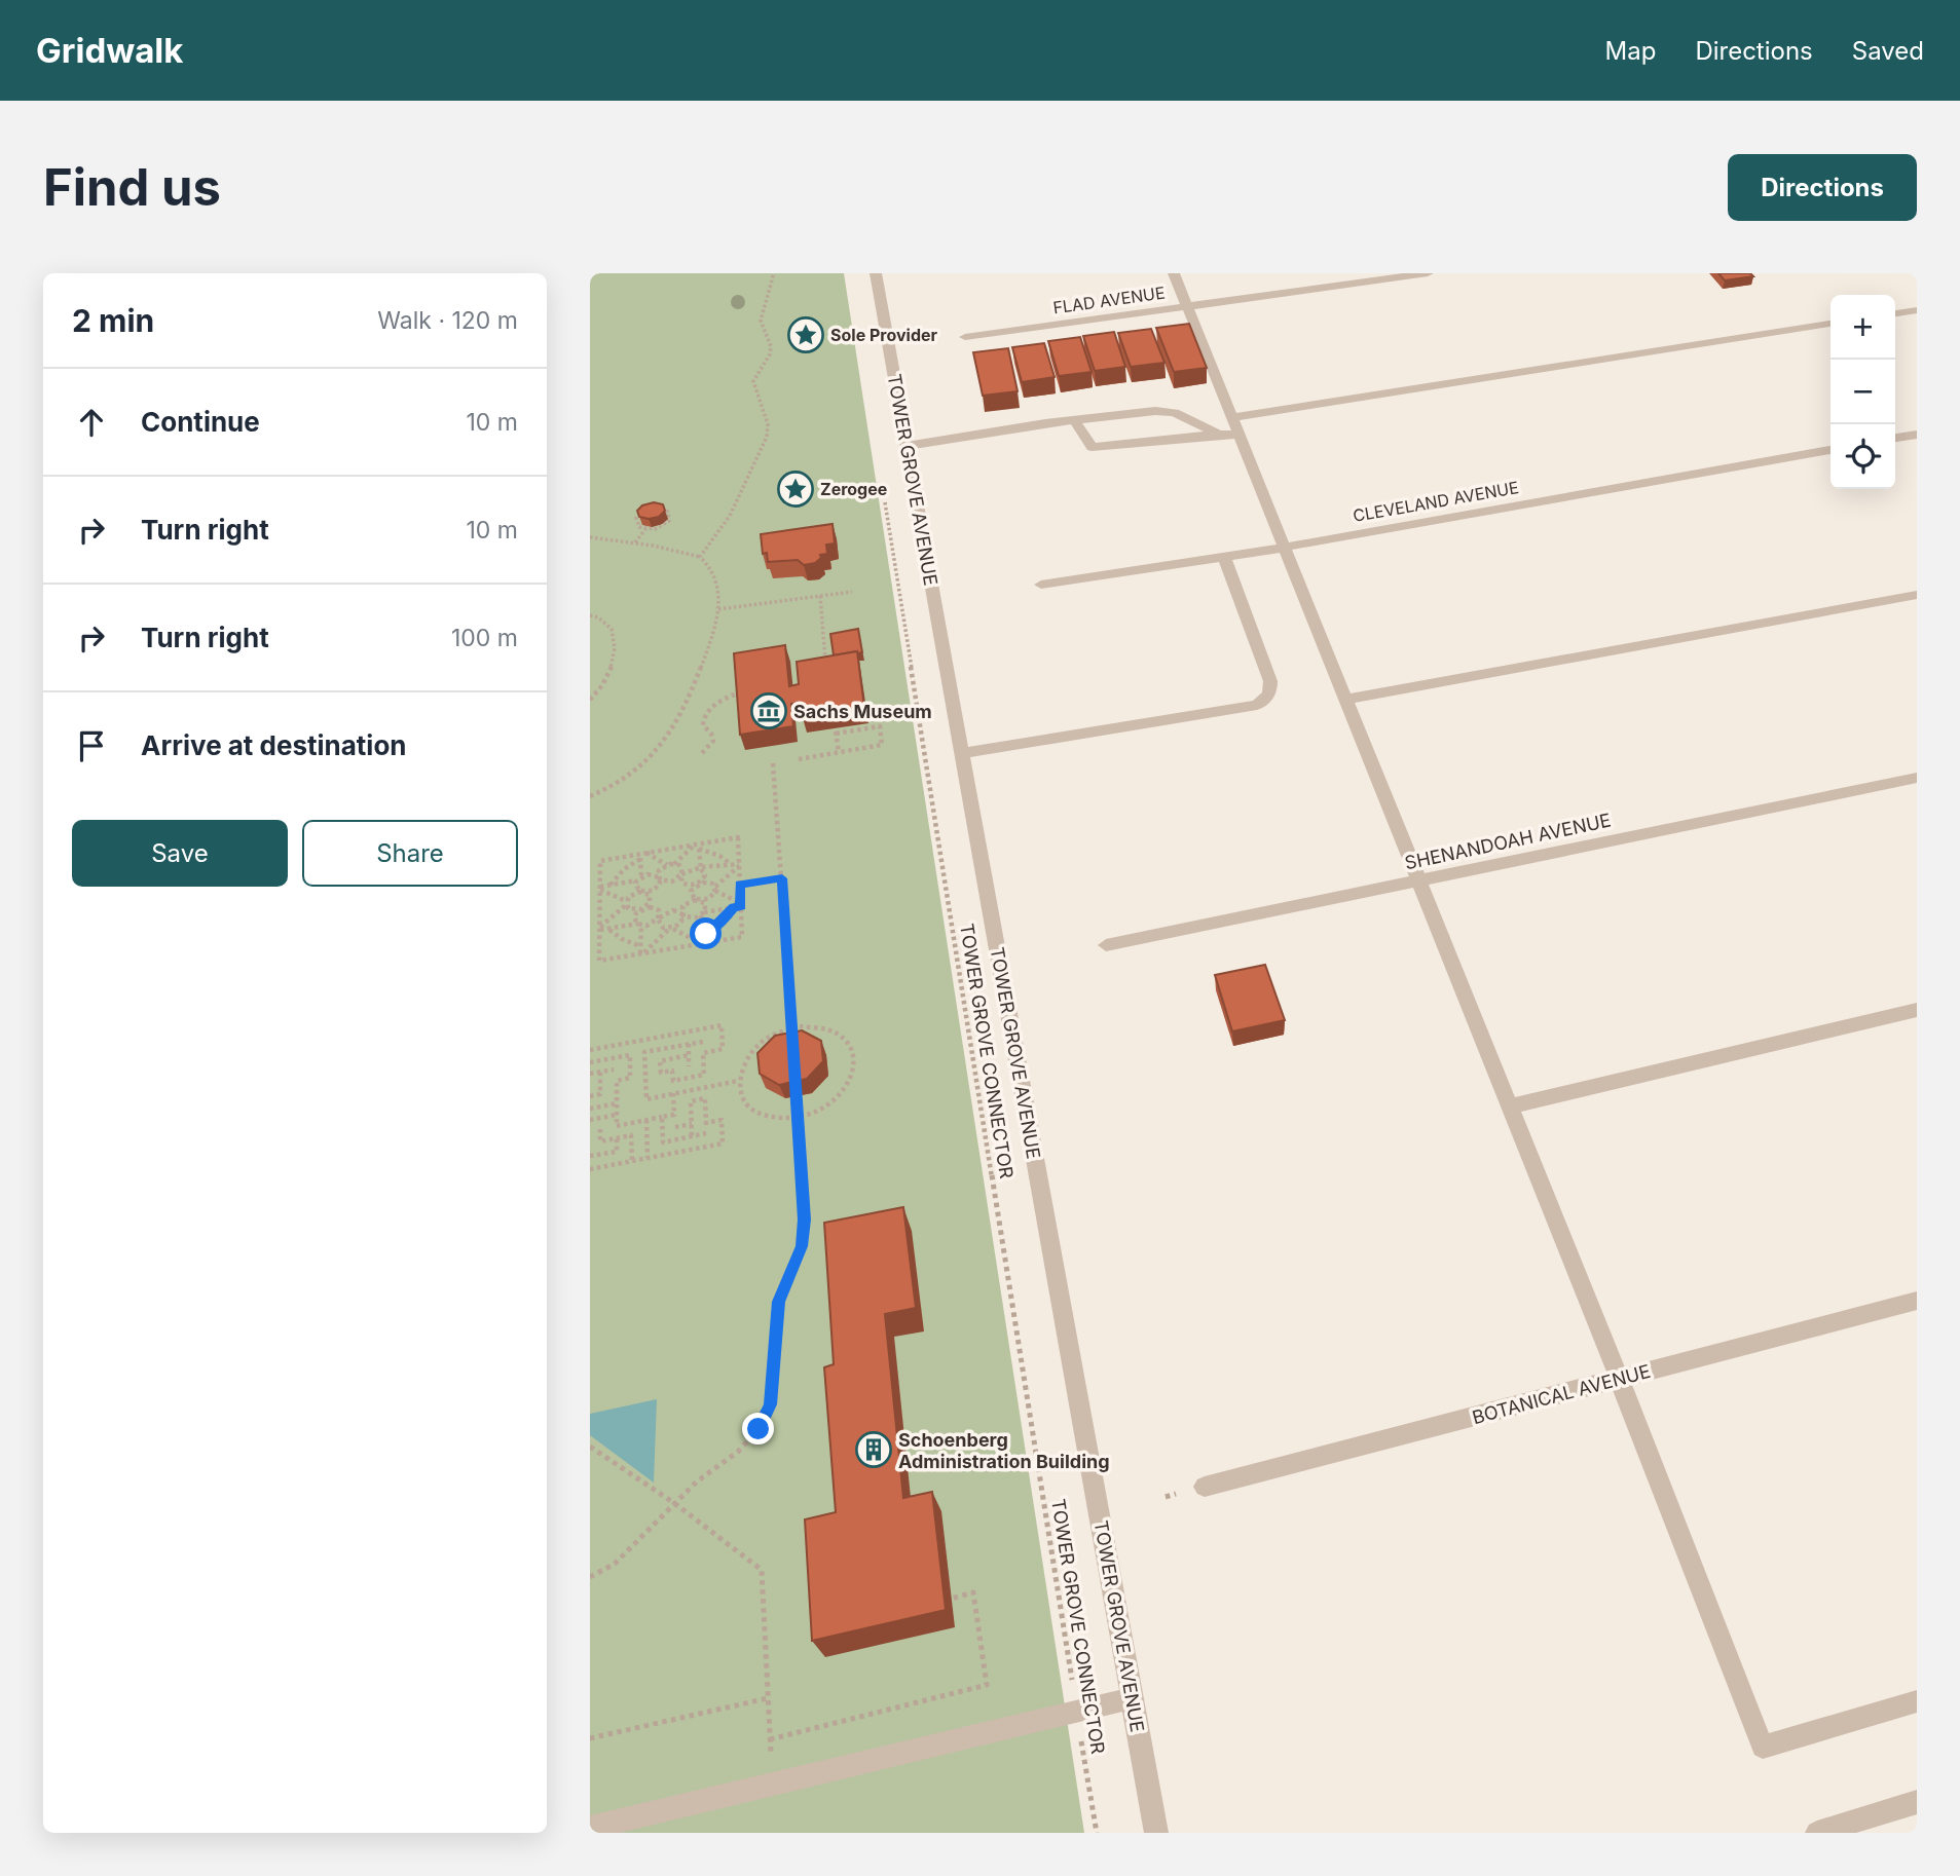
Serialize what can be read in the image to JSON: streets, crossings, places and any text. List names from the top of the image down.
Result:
{
  "streets": {
    "street": [
      "FLAD AVENUE",
      "TOWER GROVE AVENUE",
      "CLEVELAND AVENUE",
      "SHENANDOAH AVENUE",
      "BOTANICAL AVENUE"
    ],
    "path": ["TOWER GROVE CONNECTOR"]
  },
  "places": {
    "place": ["Sole Provider", "Zerogee"],
    "museum": ["Sachs Museum"],
    "building": ["Schoenberg Administration Building"]
  },
  "page": {
    "header": "Gridwalk",
    "nav": ["Map", "Directions", "Saved"],
    "buttons": [
      "Directions",
      ["Save", "Share"]
    ],
    "title": "Find us",
    "heading": ["2 min", "Walk · 120 m"],
    "map_buttons": ["+", "−"],
    "list": [
      ["Continue", "10 m"],
      ["Turn right", "10 m"],
      ["Turn right", "100 m"],
      "Arrive at destination"
    ]
  }
}
